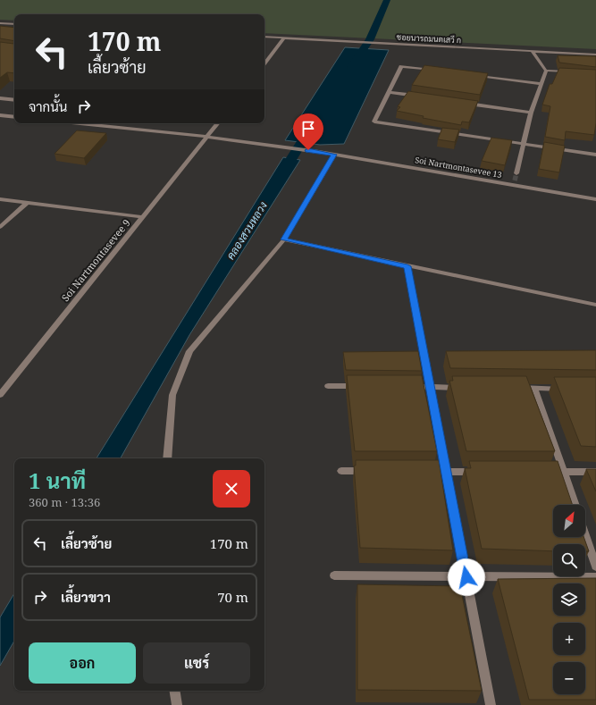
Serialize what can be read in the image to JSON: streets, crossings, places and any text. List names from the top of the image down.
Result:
{
  "streets": {
    "street": ["ซอยนารถมนตเสวี ก", "Soi Nartmontasevee 13", "Soi Nartmontasevee 9"]
  },
  "crossings": [
    ["Soi Nartmontasevee 13", "Soi Nartmontasevee 9"]
  ],
  "water": ["คลองสวนหลวง"],
  "north": "top right",
  "page": {
    "turn": ["170 m", "เลี้ยวซ้าย"],
    "then": "จากนั้น",
    "heading": ["1 นาที", "360 m · 13:36"],
    "map_buttons": ["+", "−"],
    "list": [
      {
        "name": "เลี้ยวซ้าย",
        "value": "170 m"
      },
      {
        "name": "เลี้ยวขวา",
        "value": "70 m"
      }
    ],
    "buttons": ["ออก", "แชร์"]
  }
}
